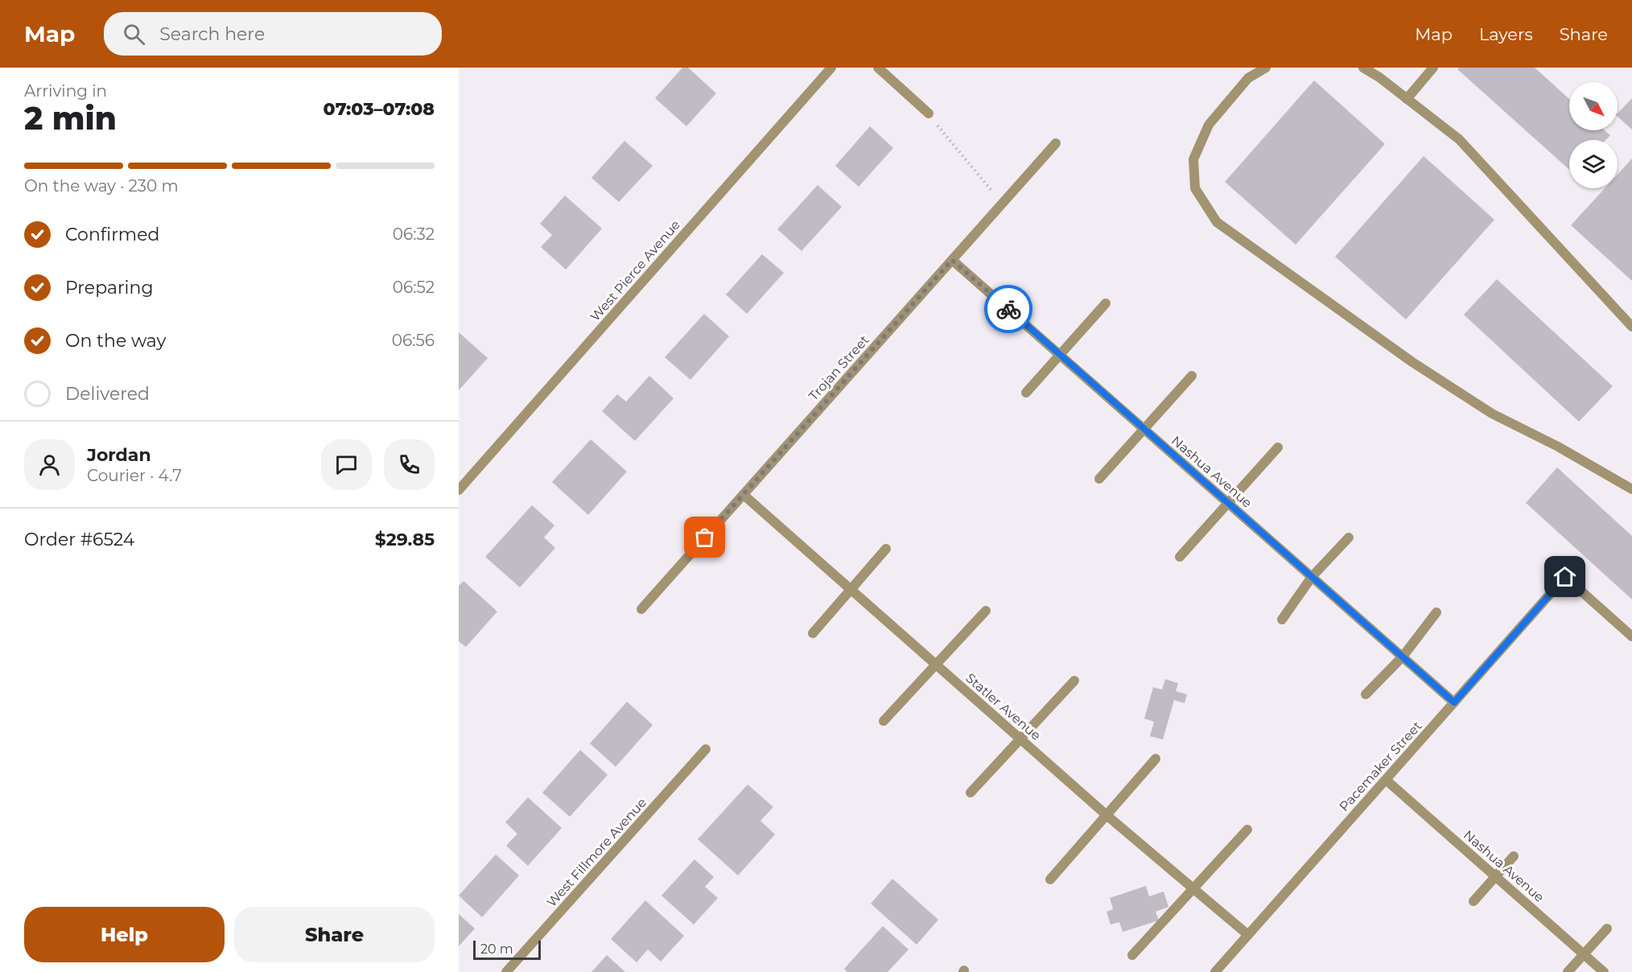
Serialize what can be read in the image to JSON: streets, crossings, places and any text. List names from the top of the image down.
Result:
{
  "streets": {
    "street": [
      "West Pierce Avenue",
      "Trojan Street",
      "Nashua Avenue",
      "Statler Avenue",
      "Pacemaker Street",
      "West Fillmore Avenue"
    ]
  },
  "crossings": [
    ["Trojan Street", "Nashua Avenue"],
    ["Trojan Street", "Statler Avenue"],
    ["Nashua Avenue", "Pacemaker Street"],
    ["Statler Avenue", "Pacemaker Street"]
  ],
  "scale_bar": "20 m",
  "north": "bottom right",
  "page": {
    "header": "Map",
    "search": "Search here",
    "nav": ["Map", "Layers", "Share"],
    "heading": ["2 min", "Arriving in", "07:03–07:08"],
    "panel": [
      "Jordan",
      "Courier · 4.7",
      "Order #6524",
      "$29.85"
    ],
    "bar": "On the way · 230 m",
    "list": [
      ["Confirmed", "06:32"],
      ["Preparing", "06:52"],
      ["On the way", "06:56"],
      "Delivered"
    ],
    "buttons": ["Help", "Share"],
    "scale": "20 m"
  }
}
